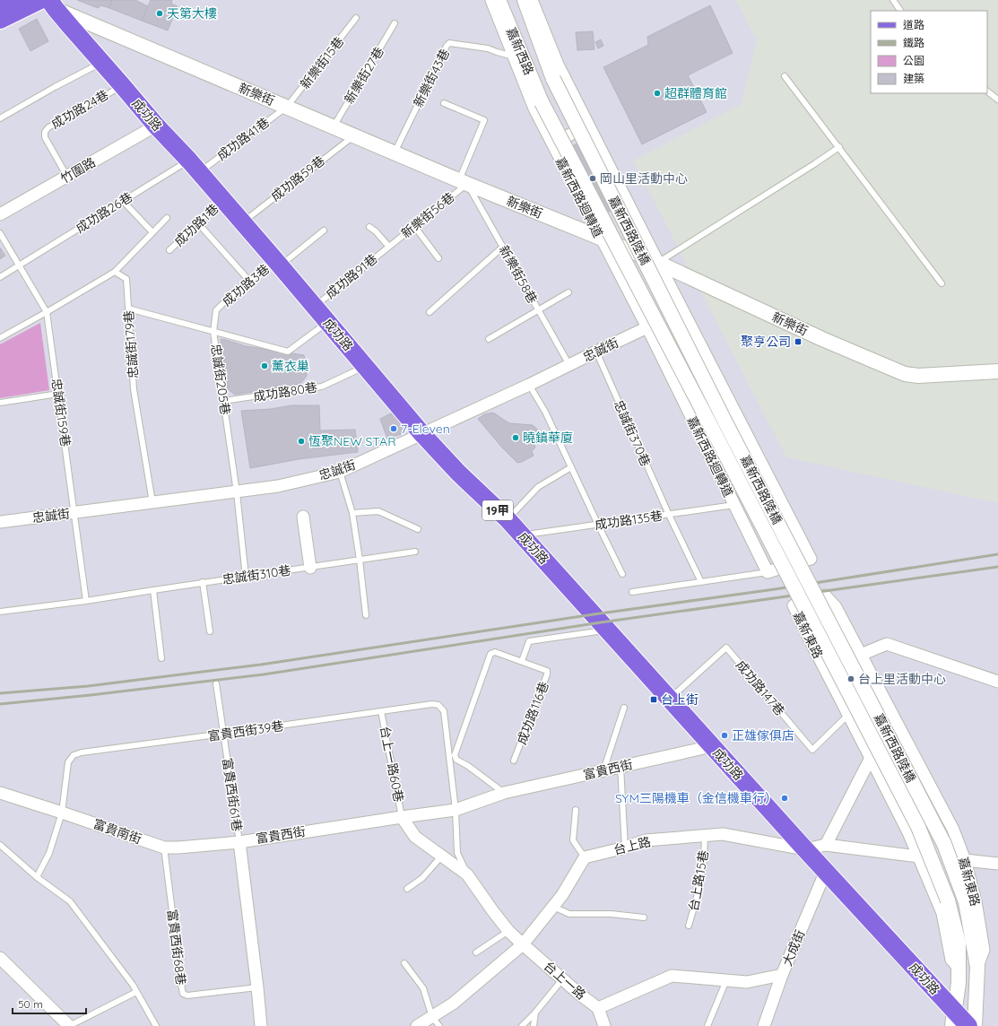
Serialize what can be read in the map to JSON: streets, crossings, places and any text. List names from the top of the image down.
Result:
{
  "streets": {
    "main road": ["成功路", "19甲"],
    "street": [
      "嘉新西路",
      "新樂街",
      "竹圍路",
      "嘉新西路迴轉道",
      "嘉新西路陸橋",
      "忠誠街",
      "嘉新東路",
      "富貴西街",
      "富貴南街",
      "台上路",
      "大成街",
      "台上一路"
    ],
    "lane": [
      "新樂街15巷",
      "新樂街27巷",
      "新樂街43巷",
      "成功路24巷",
      "成功路41巷",
      "成功路59巷",
      "成功路26巷",
      "新樂街56巷",
      "成功路1巷",
      "新樂街58巷",
      "成功路91巷",
      "成功路3巷",
      "忠誠街179巷",
      "忠誠街205巷",
      "成功路80巷",
      "忠誠街159巷",
      "忠誠街370巷",
      "成功路135巷",
      "忠誠街310巷",
      "成功路147巷",
      "成功路116巷",
      "富貴西街39巷",
      "台上一路60巷",
      "富貴西街61巷",
      "台上路15巷",
      "富貴西街68巷"
    ]
  },
  "crossings": [
    ["嘉新西路", "嘉新西路陸橋"],
    ["新樂街15巷", "新樂街"],
    ["新樂街15巷", "成功路41巷"],
    ["新樂街27巷", "新樂街"],
    ["新樂街43巷", "新樂街"],
    ["新樂街43巷", "嘉新西路迴轉道"],
    ["新樂街", "成功路"],
    ["新樂街", "成功路41巷"],
    ["新樂街", "成功路59巷"],
    ["新樂街", "嘉新西路迴轉道"],
    ["新樂街", "新樂街56巷"],
    ["新樂街", "新樂街58巷"],
    ["成功路24巷", "成功路"],
    ["成功路24巷", "竹圍路"],
    ["成功路", "成功路41巷"],
    ["成功路", "竹圍路"],
    ["成功路", "成功路59巷"],
    ["成功路", "成功路26巷"],
    ["成功路", "成功路1巷"],
    ["成功路", "成功路91巷"],
    ["成功路", "成功路3巷"],
    ["成功路", "忠誠街"],
    ["成功路", "成功路80巷"],
    ["成功路", "成功路135巷"],
    ["成功路", "嘉新東路"],
    ["成功路", "成功路147巷"],
    ["成功路", "富貴西街"],
    ["成功路", "台上路"],
    ["成功路", "大成街"],
    ["成功路41巷", "成功路26巷"],
    ["嘉新西路迴轉道", "忠誠街"],
    ["嘉新西路迴轉道", "成功路135巷"],
    ["新樂街56巷", "新樂街58巷"],
    ["新樂街56巷", "成功路91巷"],
    ["嘉新西路陸橋", "嘉新東路"],
    ["新樂街58巷", "忠誠街"],
    ["成功路3巷", "忠誠街205巷"],
    ["忠誠街179巷", "忠誠街"],
    ["忠誠街179巷", "忠誠街205巷"],
    ["忠誠街", "忠誠街205巷"],
    ["忠誠街", "忠誠街159巷"],
    ["忠誠街", "忠誠街370巷"],
    ["忠誠街205巷", "成功路80巷"],
    ["忠誠街205巷", "忠誠街310巷"],
    ["忠誠街159巷", "忠誠街310巷"],
    ["忠誠街370巷", "成功路135巷"],
    ["嘉新東路", "成功路147巷"],
    ["嘉新東路", "台上路"],
    ["富貴西街39巷", "台上一路60巷"],
    ["富貴西街39巷", "富貴西街"],
    ["富貴西街39巷", "富貴西街61巷"],
    ["富貴西街39巷", "富貴南街"],
    ["富貴西街39巷", "台上一路"],
    ["台上一路60巷", "富貴西街"],
    ["台上一路60巷", "台上一路"],
    ["富貴西街", "富貴西街61巷"],
    ["富貴西街", "富貴南街"],
    ["富貴西街", "富貴西街68巷"],
    ["富貴西街", "台上一路"],
    ["富貴西街61巷", "富貴南街"],
    ["富貴南街", "富貴西街68巷"],
    ["台上路", "台上路15巷"],
    ["大成街", "台上一路"]
  ],
  "places": {
    "other": [
      "天第大樓",
      "超群體育館",
      "岡山里活動中心",
      "薰衣巢",
      "7-Eleven",
      "曉鎮華廈",
      "恆聚NEW STAR",
      "台上里活動中心",
      "正雄傢俱店",
      "SYM三陽機車（金信機車行）"
    ],
    "transit": ["聚亨公司", "台上街"]
  },
  "legend": [
    "道路",
    "鐵路",
    "公園",
    "建築"
  ],
  "scale_bar": "50 m"
}
